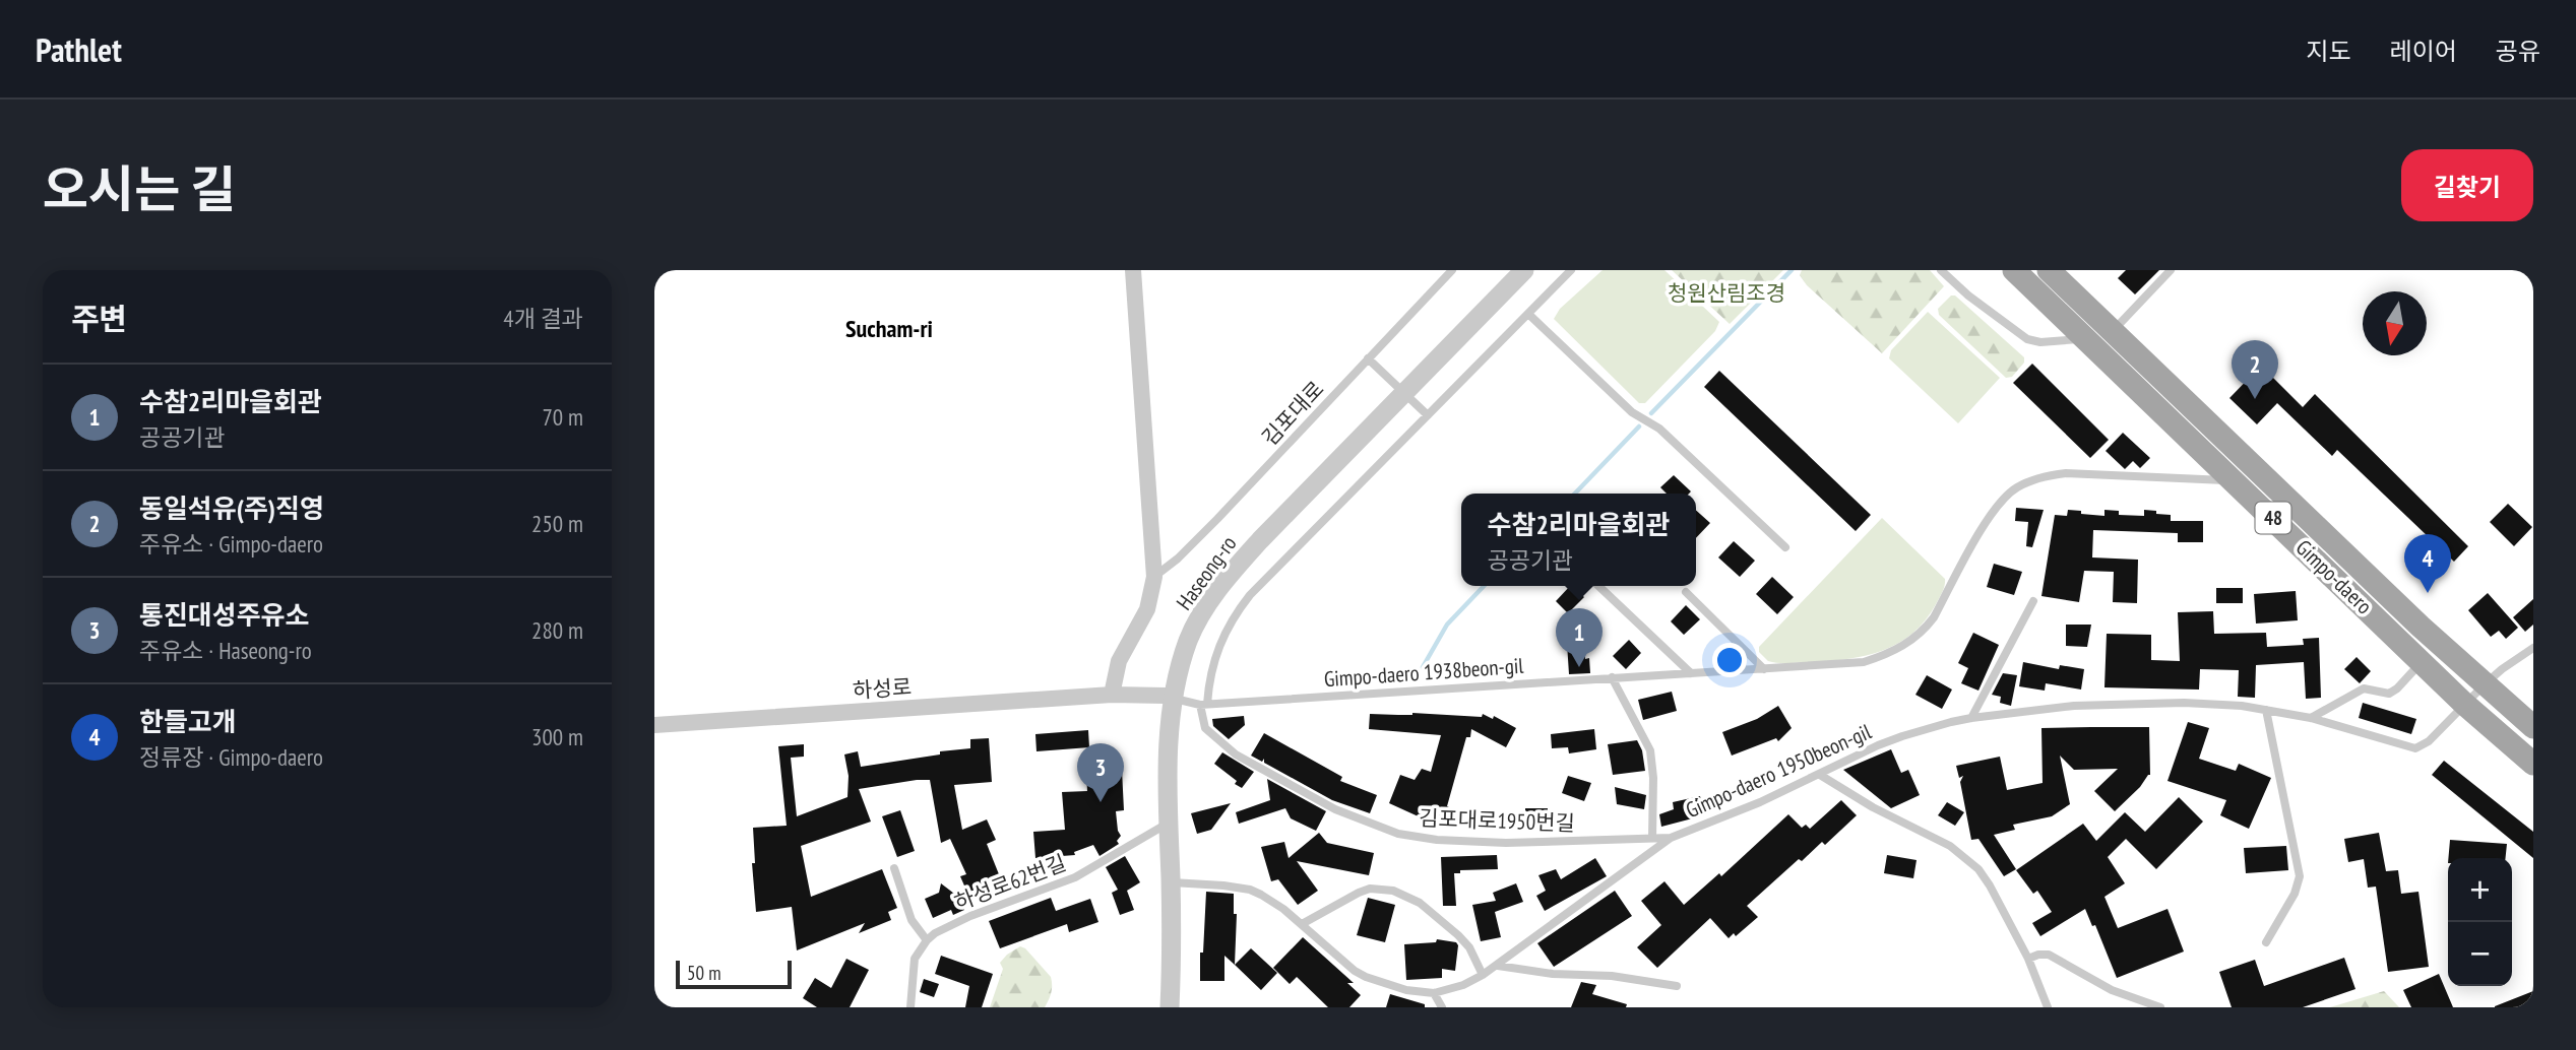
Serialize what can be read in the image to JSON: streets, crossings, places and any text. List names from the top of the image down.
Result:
{
  "streets": {
    "main road": ["48", "Gimpo-daero"],
    "street": ["Haseong-ro", "하성로"],
    "lane": [
      "김포대로",
      "Gimpo-daero 1938beon-gil",
      "Gimpo-daero 1950beon-gil",
      "김포대로1950번길",
      "하성로62번길"
    ]
  },
  "crossings": [
    ["김포대로", "Haseong-ro"],
    ["Haseong-ro", "Gimpo-daero 1938beon-gil"],
    ["Haseong-ro", "하성로"],
    ["Haseong-ro", "Gimpo-daero 1950beon-gil"],
    ["Haseong-ro", "하성로62번길"],
    ["Gimpo-daero", "Gimpo-daero 1938beon-gil"],
    ["Gimpo-daero", "Gimpo-daero 1950beon-gil"],
    ["Gimpo-daero 1938beon-gil", "김포대로1950번길"],
    ["Gimpo-daero 1950beon-gil", "김포대로1950번길"]
  ],
  "districts": ["Sucham-ri"],
  "parks": ["청원산림조경"],
  "scale_bar": "50 m",
  "north": "bottom",
  "page": {
    "header": "Pathlet",
    "nav": ["지도", "레이어", "공유"],
    "title": "오시는 길",
    "buttons": "길찾기",
    "heading": ["주변", "4개 결과"],
    "pins": [
      "2",
      "4",
      "1",
      "3"
    ],
    "list": [
      {
        "mark": "1",
        "name": "수참2리마을회관",
        "note": "공공기관",
        "value": "70 m"
      },
      {
        "mark": "2",
        "name": "동일석유(주)직영",
        "note": "주유소 · Gimpo-daero",
        "value": "250 m"
      },
      {
        "mark": "3",
        "name": "통진대성주유소",
        "note": "주유소 · Haseong-ro",
        "value": "280 m"
      },
      {
        "mark": "4",
        "name": "한들고개",
        "note": "정류장 · Gimpo-daero",
        "value": "300 m"
      }
    ],
    "popup": ["수참2리마을회관", "공공기관"],
    "map_buttons": ["+", "−"],
    "scale": "50 m"
  }
}
